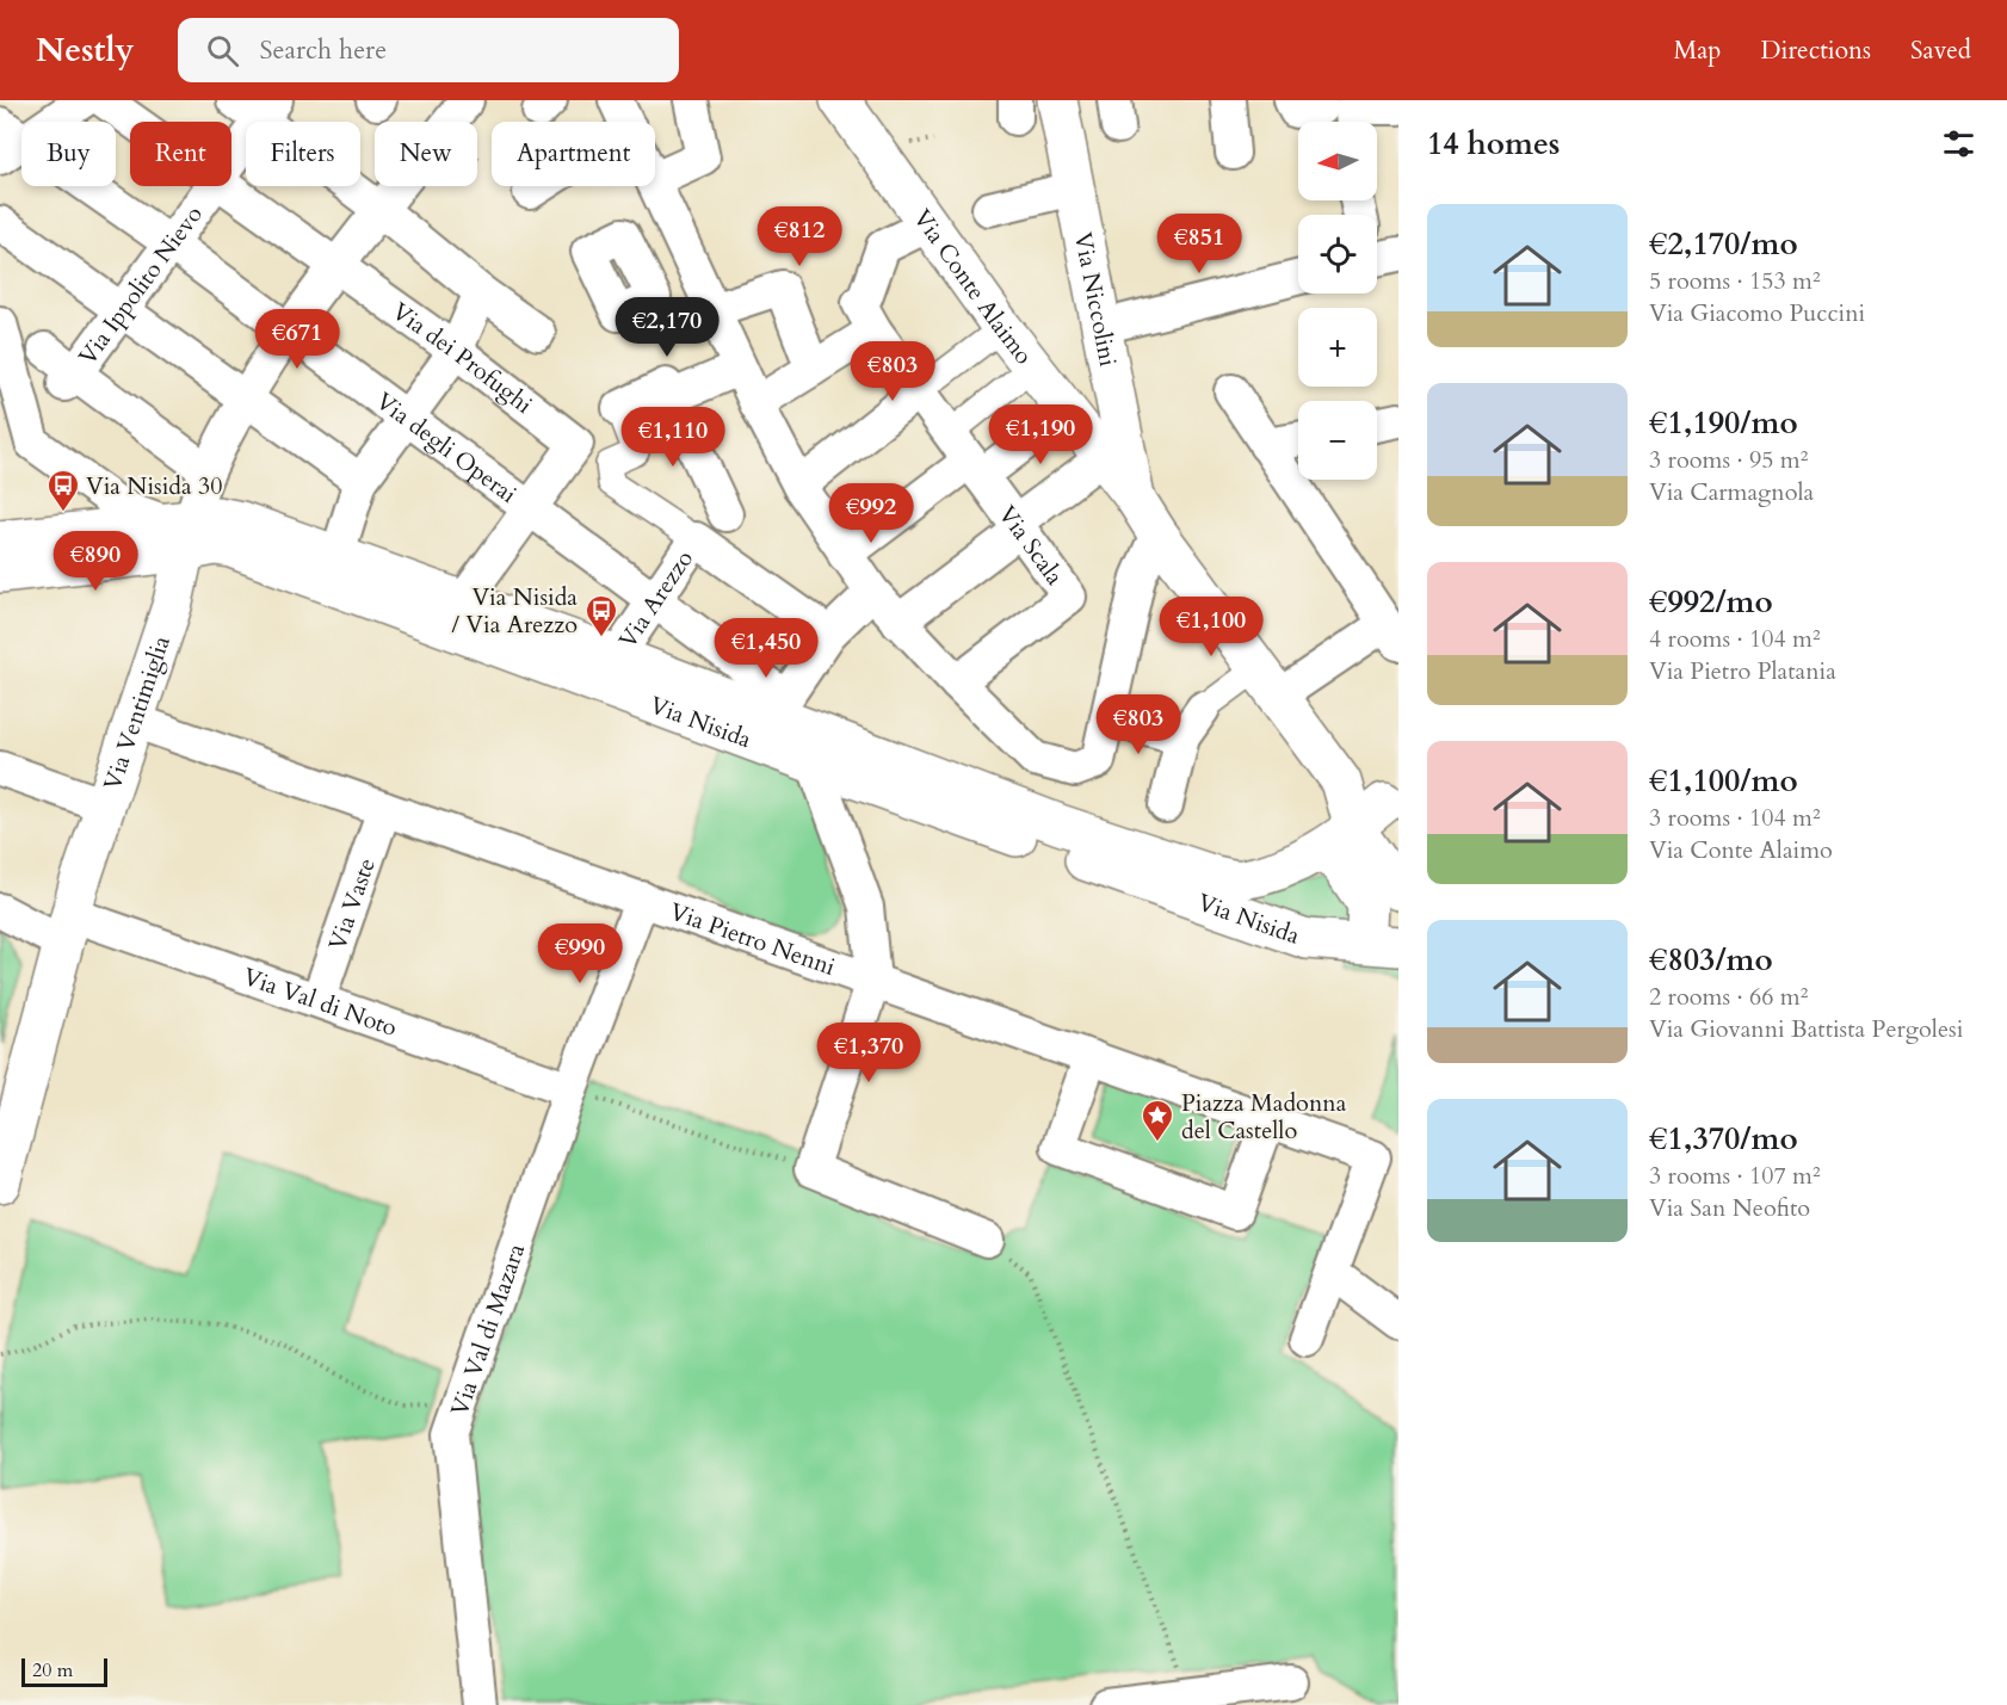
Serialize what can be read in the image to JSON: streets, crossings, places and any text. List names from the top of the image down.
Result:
{
  "streets": {
    "main road": [
      "Via Conte Alaimo",
      "Via Niccolini",
      "Via Ventimiglia",
      "Via Nisida"
    ],
    "street": [
      "Via Ippolito Nievo",
      "Via dei Profughi",
      "Via degli Operai",
      "Via Scala",
      "Via Arezzo",
      "Via Vaste",
      "Via Pietro Nenni",
      "Via Val di Noto",
      "Via Val di Mazara"
    ]
  },
  "crossings": [
    ["Via Ippolito Nievo", "Via degli Operai"],
    ["Via Ippolito Nievo", "Via Ventimiglia"],
    ["Via Conte Alaimo", "Via Niccolini"],
    ["Via Conte Alaimo", "Via Scala"],
    ["Via dei Profughi", "Via degli Operai"],
    ["Via dei Profughi", "Via Ventimiglia"],
    ["Via degli Operai", "Via Arezzo"],
    ["Via degli Operai", "Via Ventimiglia"],
    ["Via degli Operai", "Via Nisida"],
    ["Via Arezzo", "Via Nisida"],
    ["Via Ventimiglia", "Via Nisida"],
    ["Via Ventimiglia", "Via Pietro Nenni"],
    ["Via Ventimiglia", "Via Val di Noto"],
    ["Via Vaste", "Via Pietro Nenni"],
    ["Via Vaste", "Via Val di Noto"],
    ["Via Pietro Nenni", "Via Val di Mazara"],
    ["Via Val di Noto", "Via Val di Mazara"]
  ],
  "places": {
    "bus stop": ["Via Nisida 30", "Via Nisida / Via Arezzo"],
    "place": ["Piazza Madonna del Castello"]
  },
  "scale_bar": "20 m",
  "north": "left",
  "page": {
    "header": "Nestly",
    "search": "Search here",
    "nav": ["Map", "Directions", "Saved"],
    "heading": "14 homes",
    "map_buttons": ["+", "−"],
    "chip": [
      "Buy",
      "Rent",
      "Filters",
      "New",
      "Apartment"
    ],
    "list": [
      {
        "name": "€2,170/mo",
        "note": "5 rooms · 153 m² · Via Giacomo Puccini"
      },
      {
        "name": "€1,190/mo",
        "note": "3 rooms · 95 m² · Via Carmagnola"
      },
      {
        "name": "€992/mo",
        "note": "4 rooms · 104 m² · Via Pietro Platania"
      },
      {
        "name": "€1,100/mo",
        "note": "3 rooms · 104 m² · Via Conte Alaimo"
      },
      {
        "name": "€803/mo",
        "note": "2 rooms · 66 m² · Via Giovanni Battista Pergolesi"
      },
      {
        "name": "€1,370/mo",
        "note": "3 rooms · 107 m² · Via San Neofito"
      }
    ],
    "price": [
      "€812",
      "€851",
      "€2,170",
      "€671",
      "€803",
      "€1,190",
      "€1,110",
      "€992",
      "€890",
      "€1,100",
      "€1,450",
      "€803",
      "€990",
      "€1,370"
    ],
    "scale": "20 m"
  }
}
